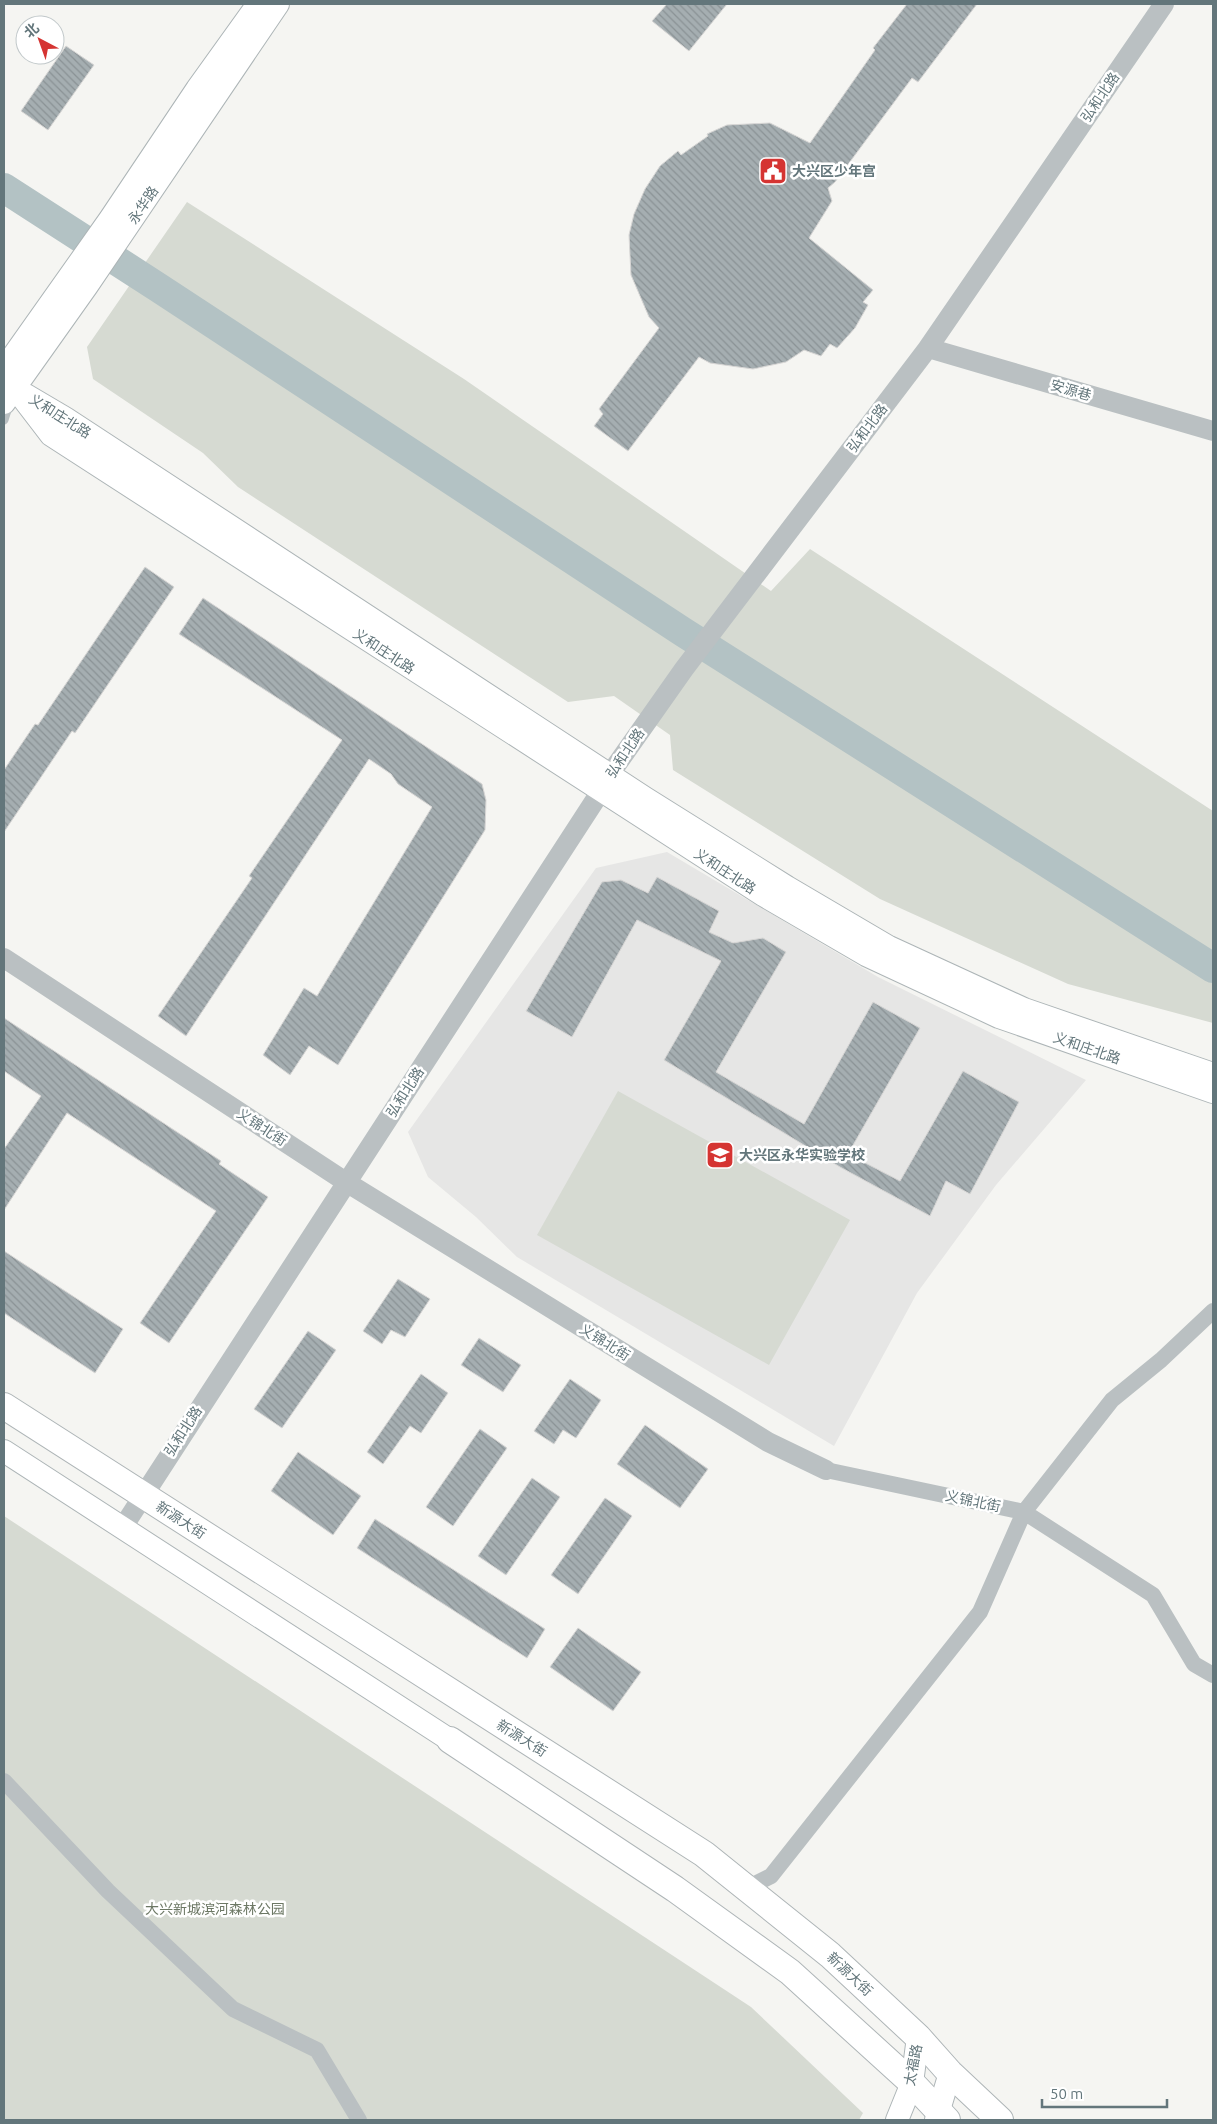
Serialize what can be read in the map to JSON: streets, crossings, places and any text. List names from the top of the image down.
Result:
{
  "streets": {
    "main road": [
      "永华路",
      "义和庄北路",
      "新源大街",
      "太福路"
    ],
    "street": ["弘和北路", "安源巷", "义锦北街"]
  },
  "crossings": [
    ["弘和北路", "安源巷"],
    ["弘和北路", "义和庄北路"],
    ["弘和北路", "义锦北街"],
    ["弘和北路", "新源大街"],
    ["永华路", "义和庄北路"],
    ["新源大街", "太福路"]
  ],
  "parks": ["大兴新城滨河森林公园"],
  "places": {
    "public building": ["大兴区少年宫"],
    "school or university": ["大兴区永华实验学校"]
  },
  "scale_bar": "50 m",
  "north": "top left"
}
